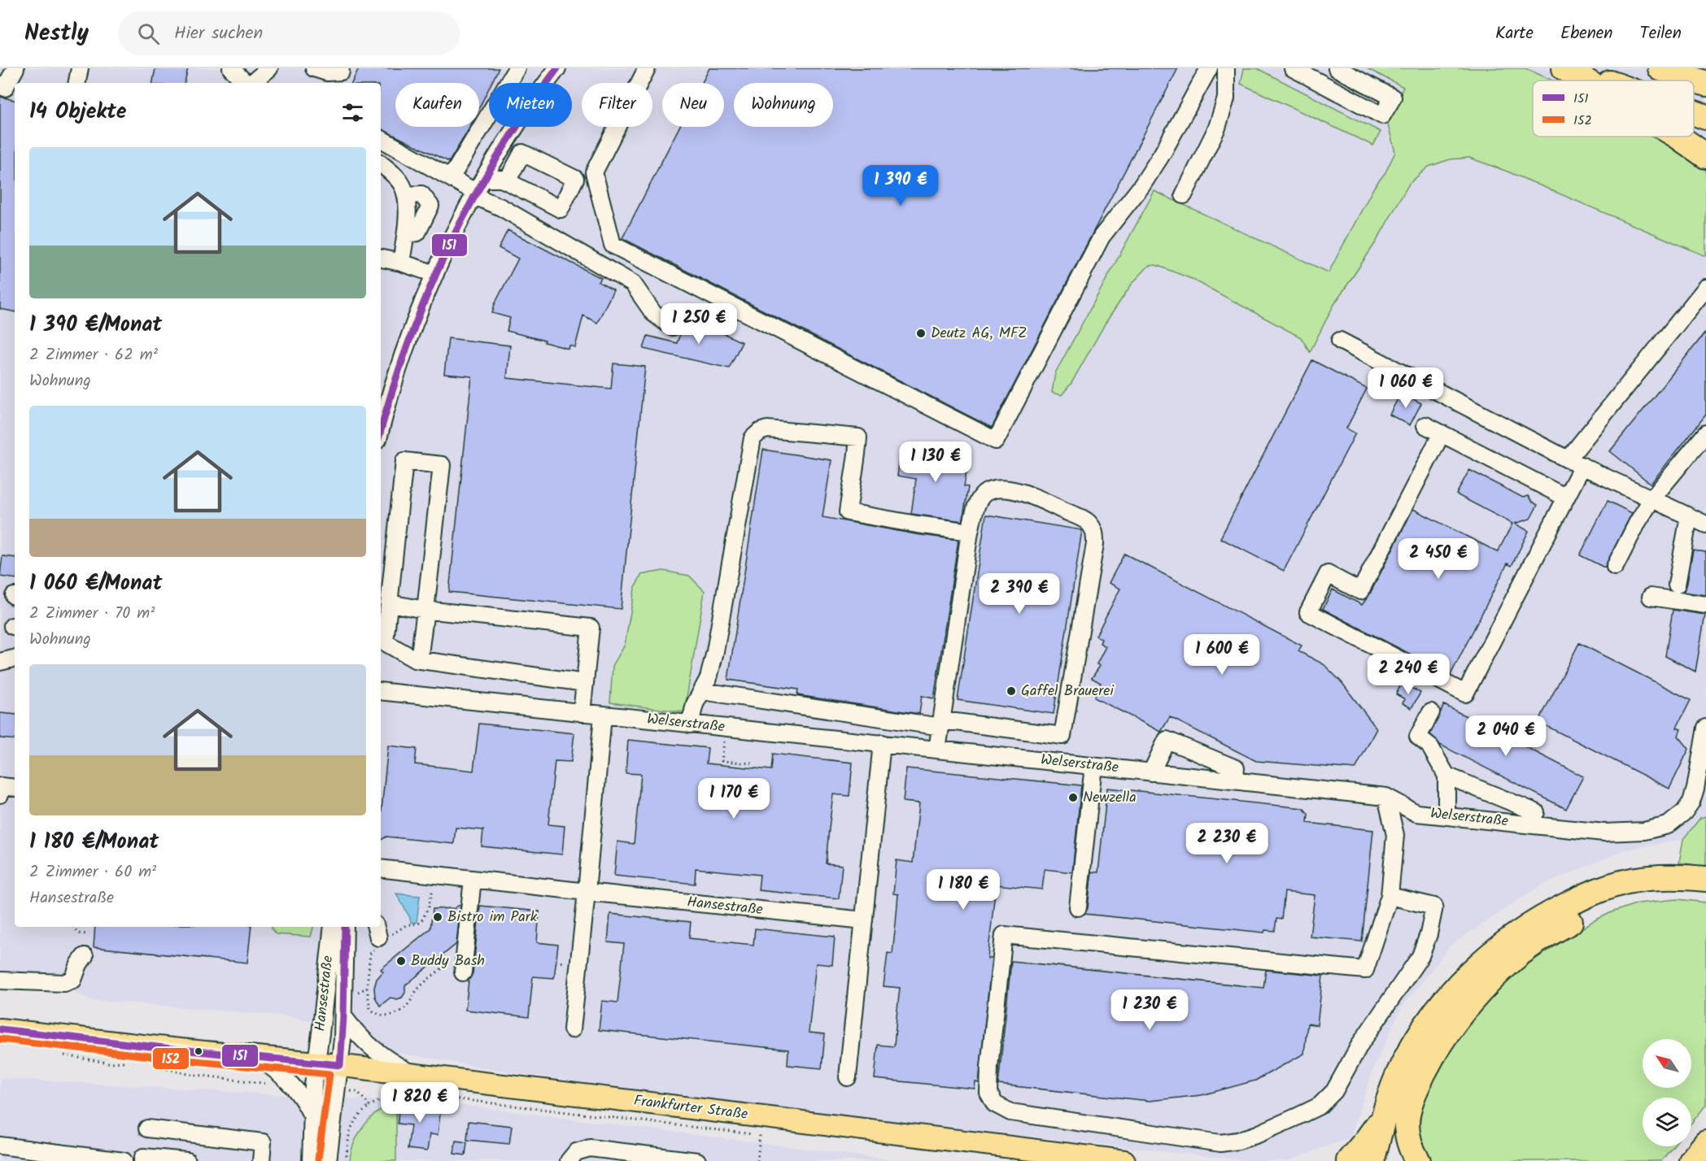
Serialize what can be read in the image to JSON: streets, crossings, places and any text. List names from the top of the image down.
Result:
{
  "streets": {
    "main road": ["Frankfurter Straße"],
    "street": ["Welserstraße", "Hansestraße"]
  },
  "crossings": [
    ["Hansestraße", "Frankfurter Straße"]
  ],
  "places": [
    "Deutz AG, MFZ",
    "Gaffel Brauerei",
    "Newzella",
    "Bistro im Park",
    "Buddy Bash"
  ],
  "lines": ["transit line 151", "transit line 152"],
  "legend": ["151", "152"],
  "north": "top left",
  "page": {
    "header": "Nestly",
    "search": "Hier suchen",
    "nav": ["Karte", "Ebenen", "Teilen"],
    "chip": [
      "Kaufen",
      "Mieten",
      "Filter",
      "Neu",
      "Wohnung"
    ],
    "heading": "14 Objekte",
    "list": [
      {
        "name": "1 390 €/Monat",
        "note": "2 Zimmer · 62 m² · Wohnung"
      },
      {
        "name": "1 060 €/Monat",
        "note": "2 Zimmer · 70 m² · Wohnung"
      },
      {
        "name": "1 180 €/Monat",
        "note": "2 Zimmer · 60 m² · Hansestraße"
      }
    ],
    "price": [
      "1 390 €",
      "1 250 €",
      "1 060 €",
      "1 130 €",
      "2 450 €",
      "2 390 €",
      "1 600 €",
      "2 240 €",
      "2 040 €",
      "1 170 €",
      "2 230 €",
      "1 180 €",
      "1 230 €",
      "1 820 €"
    ]
  }
}
